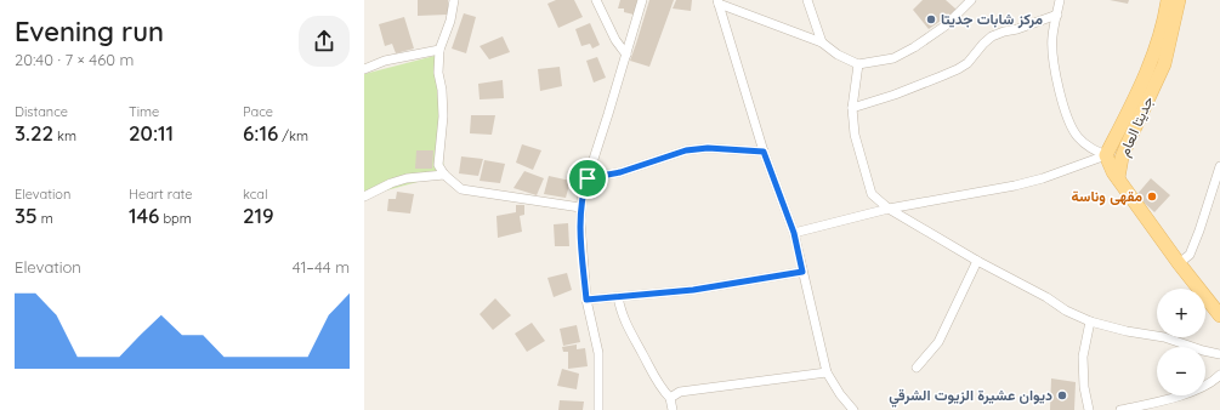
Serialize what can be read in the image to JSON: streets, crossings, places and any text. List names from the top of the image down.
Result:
{
  "streets": {
    "main road": ["جديتا العام"]
  },
  "places": ["مركز شابات جديتا", "مقهى وناسة", "ديوان عشيرة الزيوت الشرقي"],
  "page": {
    "heading": ["Evening run", "20:40 · 7 × 460 m"],
    "stats": [
      ["Distance", "3.22 km"],
      ["Time", "20:11"],
      ["Pace", "6:16 /km"],
      ["Elevation", "35 m"],
      ["Heart rate", "146 bpm"],
      ["kcal", "219"]
    ],
    "chart": ["Elevation", "41–44 m"],
    "map_buttons": ["+", "−"]
  }
}
